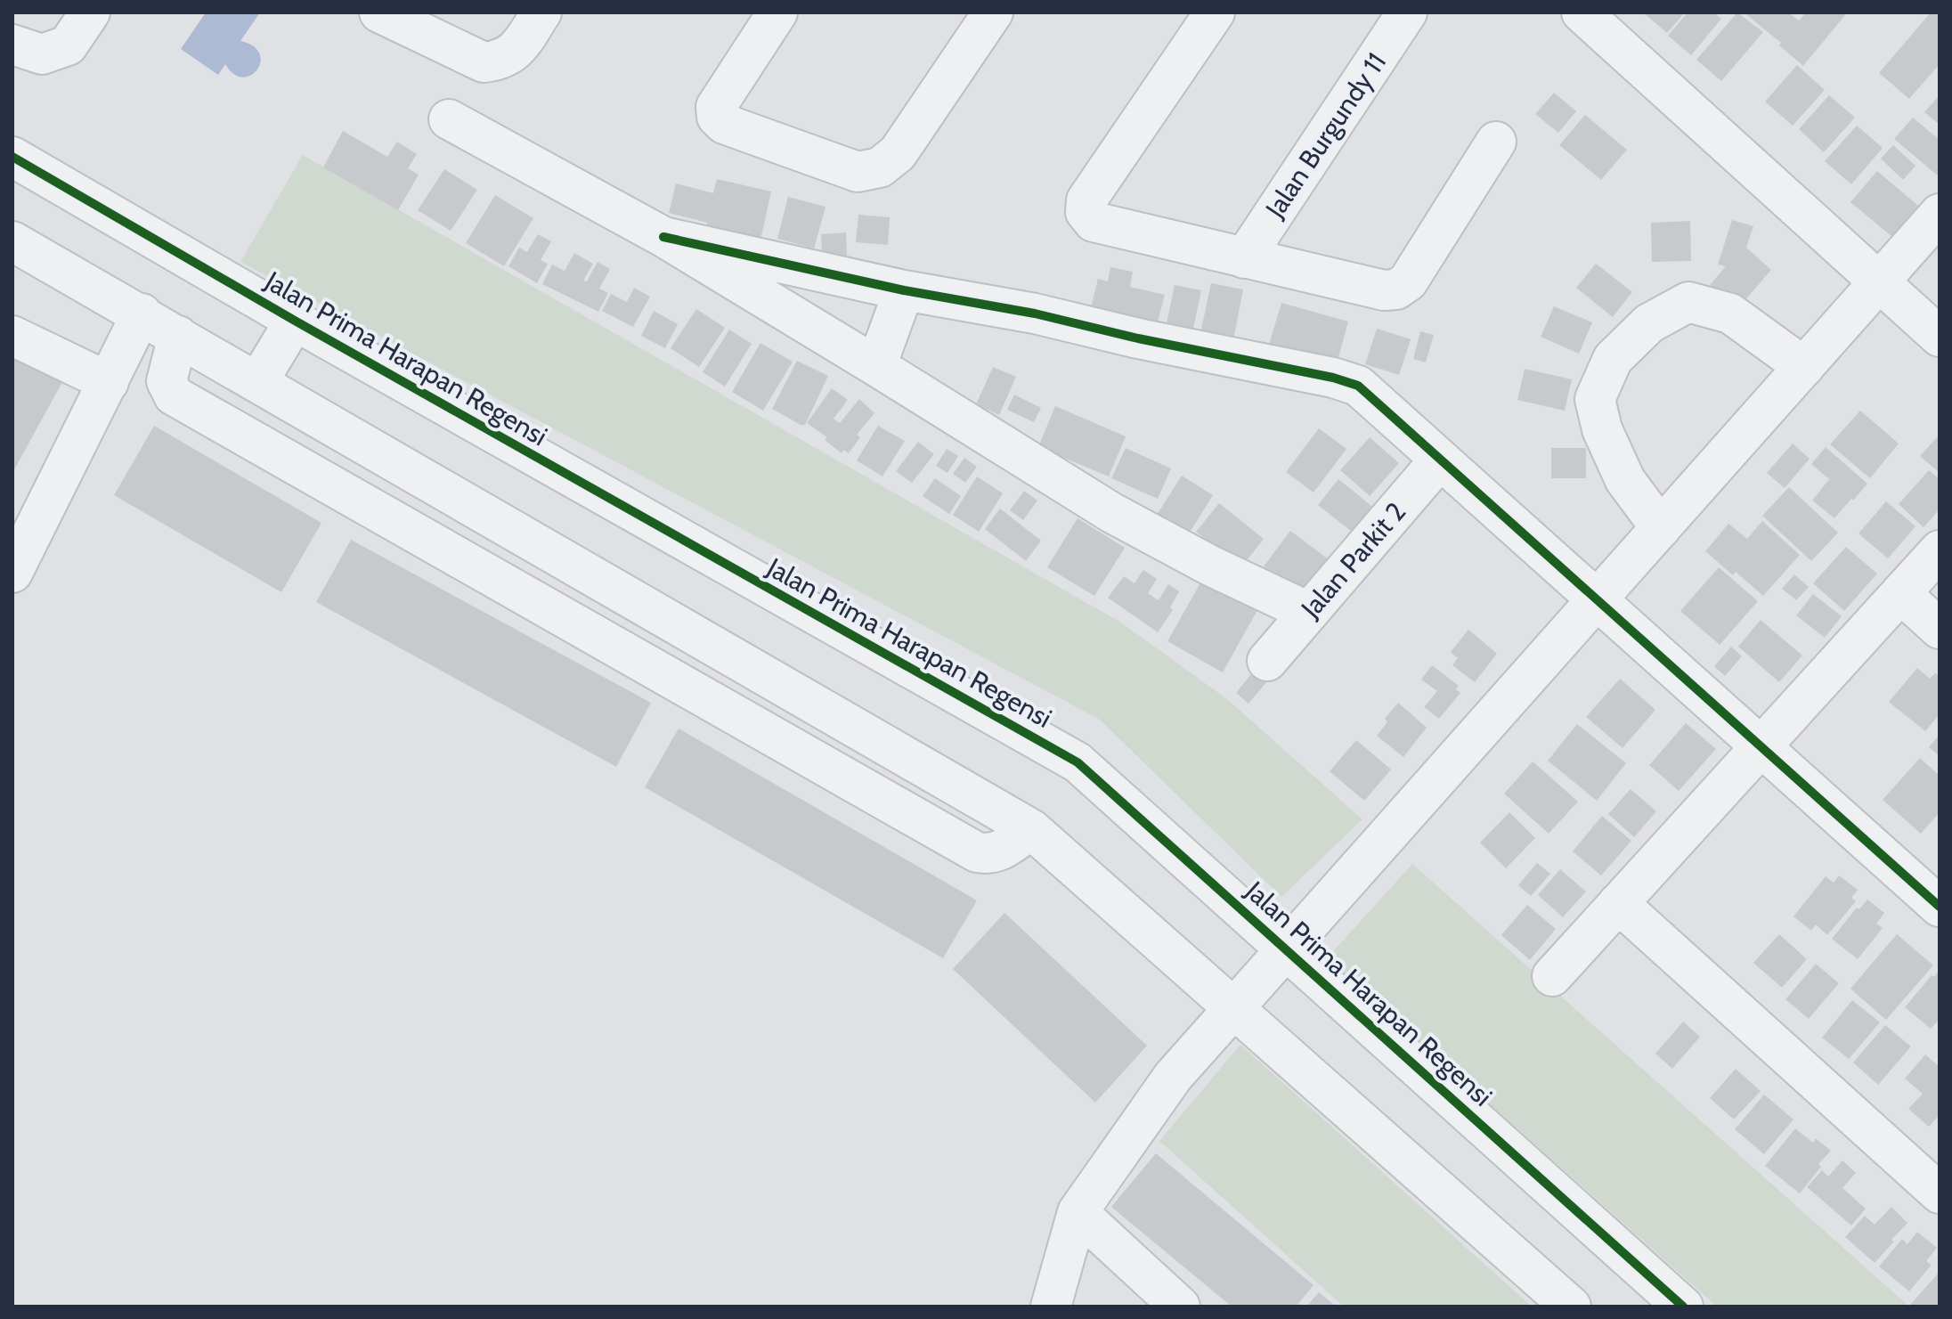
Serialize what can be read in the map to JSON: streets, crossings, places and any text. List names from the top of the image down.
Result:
{
  "streets": {
    "street": ["Jalan Burgundy 11", "Jalan Prima Harapan Regensi", "Jalan Parkit 2"]
  }
}
